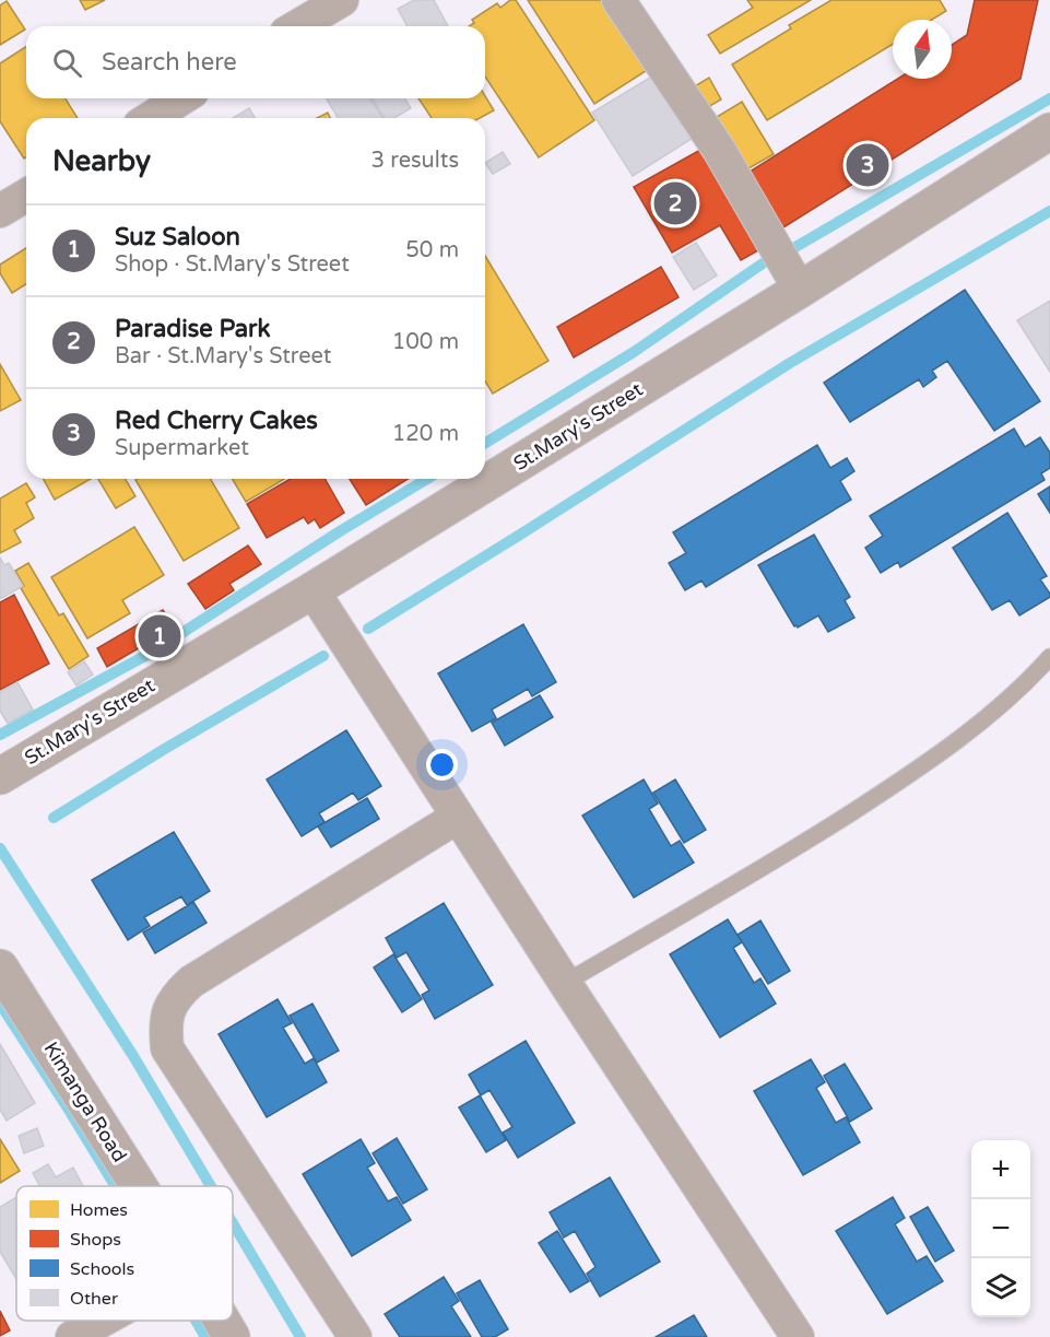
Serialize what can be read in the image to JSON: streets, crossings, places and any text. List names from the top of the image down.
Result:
{
  "streets": {
    "street": ["St.Mary's Street", "Kimanga Road"]
  },
  "legend": [
    "Homes",
    "Shops",
    "Schools",
    "Other"
  ],
  "north": "top",
  "page": {
    "search": "Search here",
    "heading": ["Nearby", "3 results"],
    "pins": ["3", "2", "1"],
    "list": [
      {
        "mark": "1",
        "name": "Suz Saloon",
        "note": "Shop · St.Mary's Street",
        "value": "50 m"
      },
      {
        "mark": "2",
        "name": "Paradise Park",
        "note": "Bar · St.Mary's Street",
        "value": "100 m"
      },
      {
        "mark": "3",
        "name": "Red Cherry Cakes",
        "note": "Supermarket",
        "value": "120 m"
      }
    ],
    "map_buttons": ["+", "−"]
  }
}
